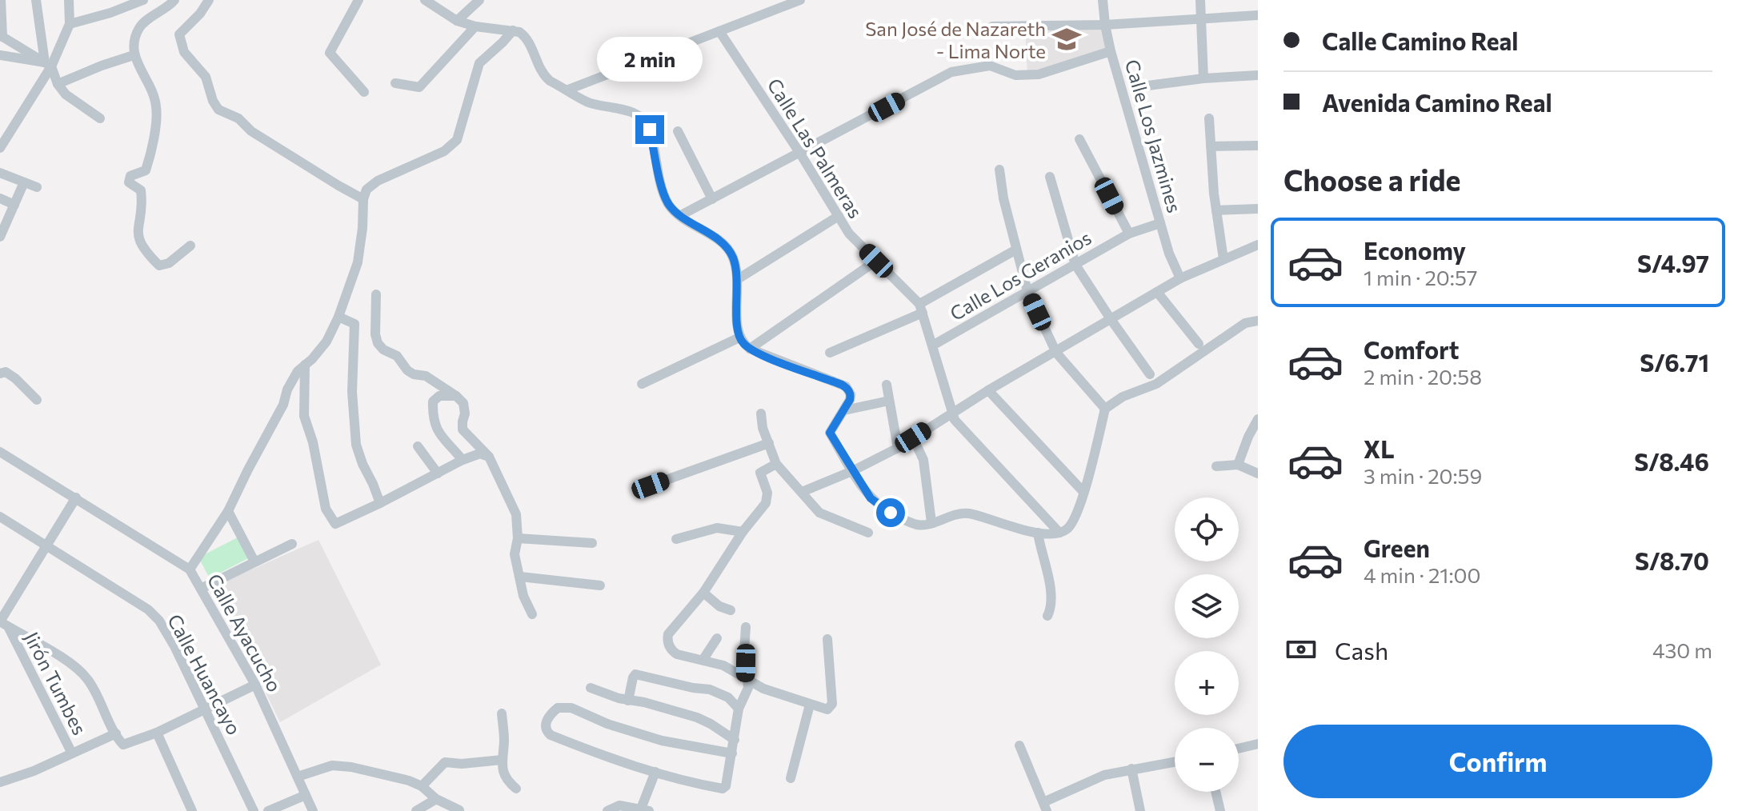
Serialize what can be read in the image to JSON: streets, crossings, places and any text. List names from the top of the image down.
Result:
{
  "streets": {
    "street": [
      "Calle Los Jazmines",
      "Calle Las Palmeras",
      "Calle Los Geranios",
      "Calle Ayacucho",
      "Calle Huancayo",
      "Jirón Tumbes"
    ]
  },
  "crossings": [
    ["Calle Los Jazmines", "Calle Los Geranios"],
    ["Calle Las Palmeras", "Calle Los Geranios"]
  ],
  "places": {
    "school or university": ["San José de Nazareth - Lima Norte"]
  },
  "page": {
    "banner": ["Calle Camino Real", "Avenida Camino Real"],
    "bubble": "2 min",
    "heading": "Choose a ride",
    "list": [
      {
        "name": "Economy",
        "note": "1 min · 20:57",
        "value": "S/4.97"
      },
      {
        "name": "Comfort",
        "note": "2 min · 20:58",
        "value": "S/6.71"
      },
      {
        "name": "XL",
        "note": "3 min · 20:59",
        "value": "S/8.46"
      },
      {
        "name": "Green",
        "note": "4 min · 21:00",
        "value": "S/8.70"
      }
    ],
    "map_buttons": ["+", "−"],
    "pay": ["Cash", "430 m"],
    "buttons": "Confirm"
  }
}
